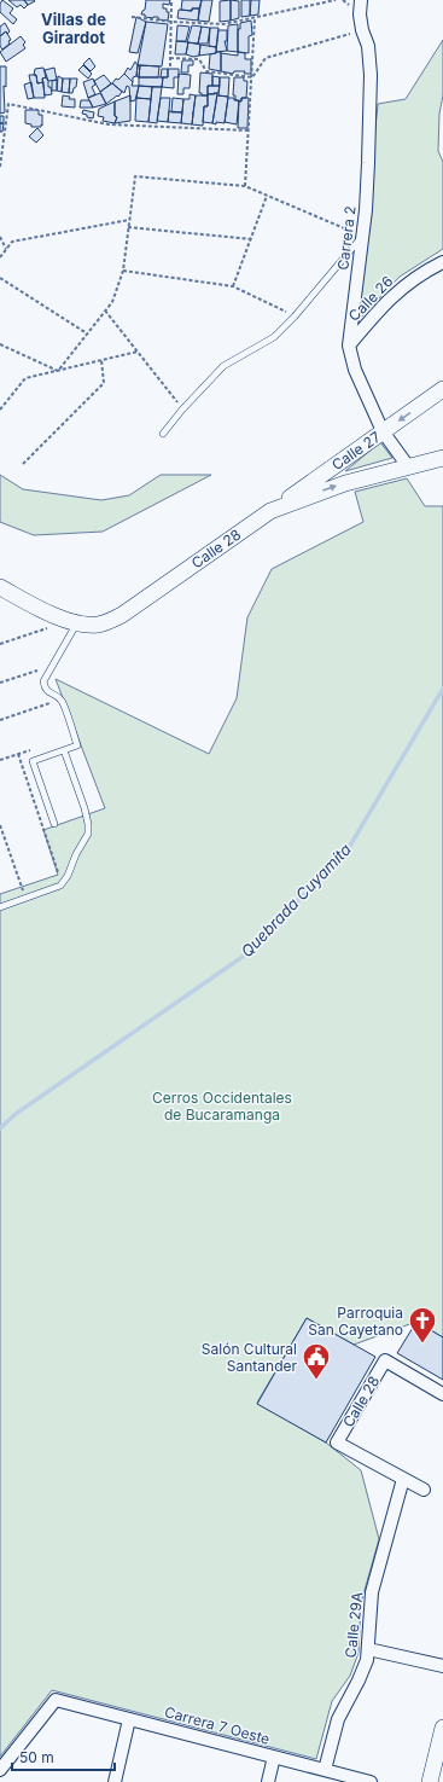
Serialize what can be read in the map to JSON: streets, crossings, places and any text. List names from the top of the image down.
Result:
{
  "streets": {
    "street": [
      "Carrera 2",
      "Calle 26",
      "Calle 27",
      "Calle 28",
      "Calle 29A",
      "Carrera 7 Oeste"
    ]
  },
  "crossings": [
    ["Carrera 2", "Calle 26"],
    ["Carrera 2", "Calle 27"],
    ["Carrera 2", "Calle 28"],
    ["Calle 27", "Calle 28"],
    ["Calle 28", "Calle 29A"],
    ["Calle 29A", "Carrera 7 Oeste"]
  ],
  "districts": ["Villas de Girardot"],
  "water": ["Quebrada Cuyamita"],
  "parks": ["Cerros Occidentales de Bucaramanga"],
  "places": {
    "church": ["Parroquia San Cayetano"],
    "public building": ["Salón Cultural Santander"]
  },
  "scale_bar": "50 m"
}
